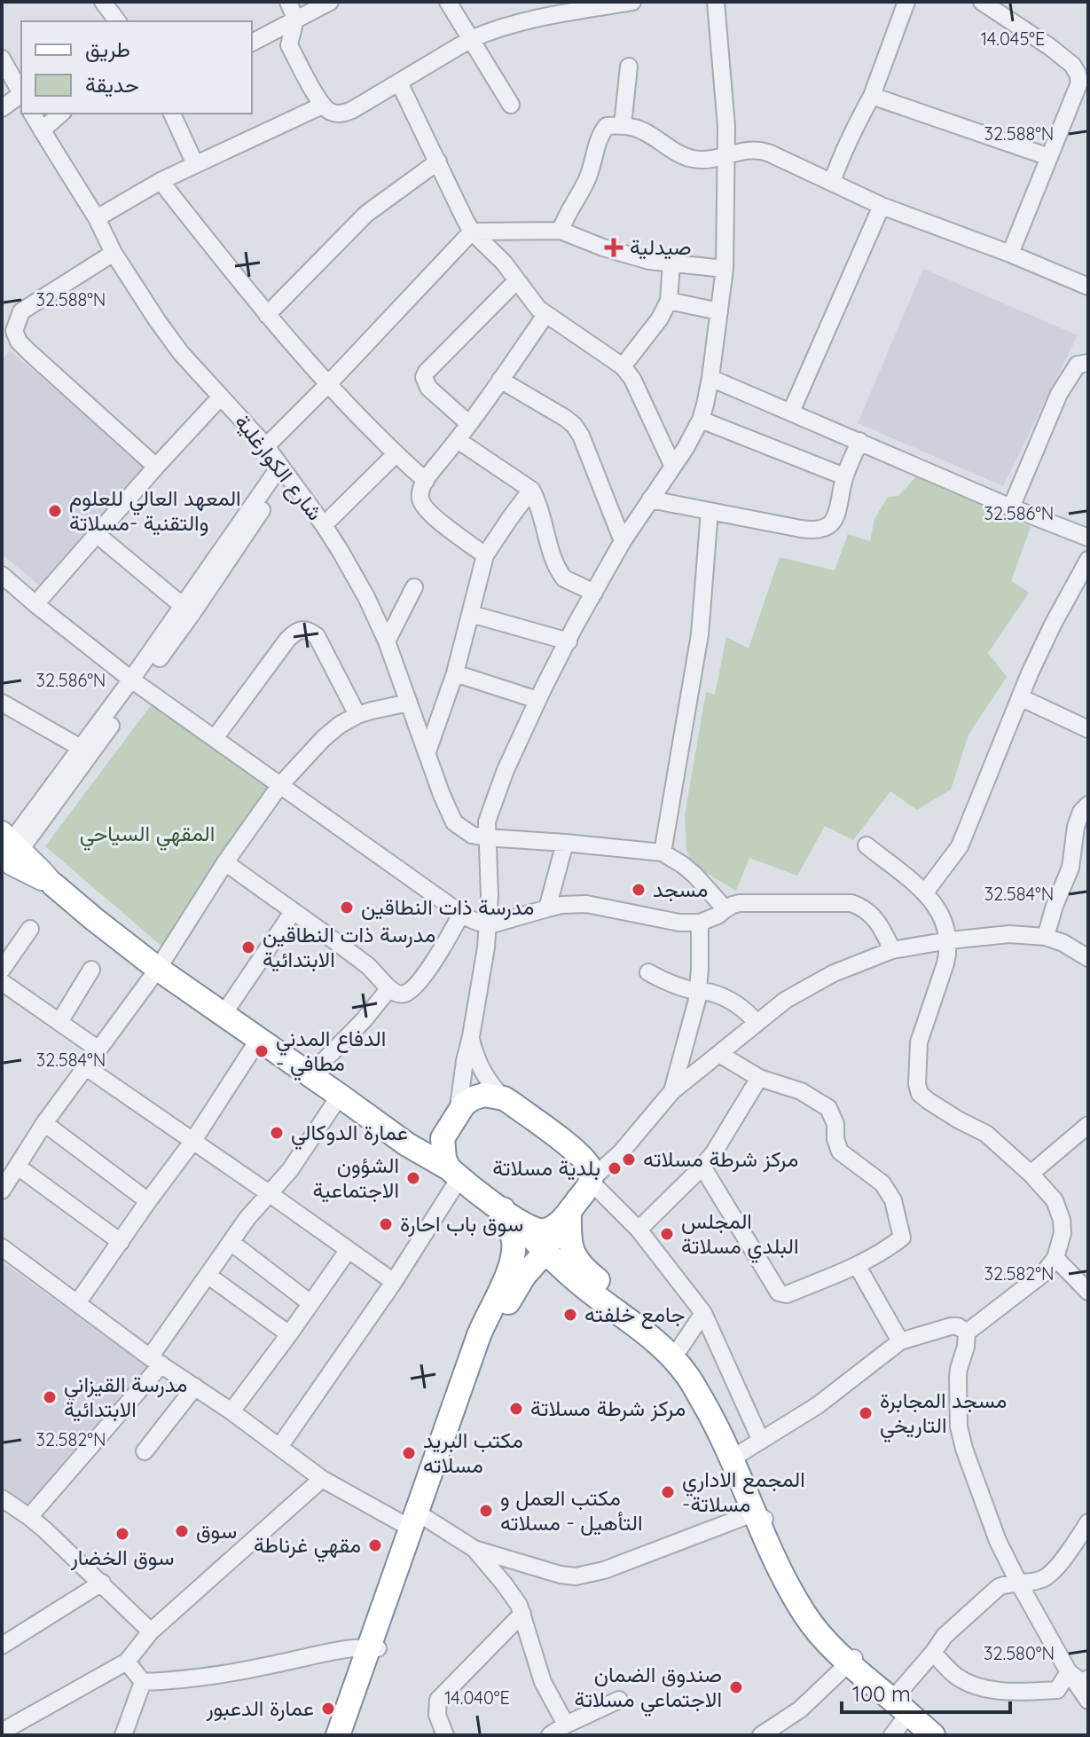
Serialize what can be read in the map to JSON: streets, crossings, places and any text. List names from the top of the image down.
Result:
{
  "streets": {
    "street": ["شارع الكوارغلية"]
  },
  "parks": ["المقهي السياحي"],
  "places": {
    "health": ["صيدلية"],
    "other": [
      "المعهد العالي للعلوم والتقنية -مسلاتة",
      "مسجد",
      "مدرسة ذات النطاقين",
      "مدرسة ذات النطاقين الابتدائية",
      "الدفاع المدني - مطافي",
      "عمارة الدوكالي",
      "مركز شرطة مسلاته",
      "بلدية مسلاتة",
      "الشؤون الاجتماعية",
      "سوق باب احارة",
      "المجلس البلدي مسلاتة",
      "جامع خلفته",
      "مدرسة القيزاني الابتدائية",
      "مركز شرطة مسلاتة",
      "مسجد المجابرة التاريخي",
      "مكتب البريد مسلاته",
      "المجمع الاداري -مسلاتة",
      "مكتب العمل و التأهيل - مسلاته",
      "سوق",
      "سوق الخضار",
      "مقهي غرناطة",
      "صندوق الضمان الاجتماعي مسلاتة",
      "عمارة الدعبور"
    ]
  },
  "legend": ["طريق", "حديقة"],
  "scale_bar": "100 m",
  "coordinates": [
    "14.045°E",
    "32.588°N",
    "32.586°N",
    "32.584°N",
    "32.582°N",
    "32.580°N",
    "14.040°E"
  ]
}
